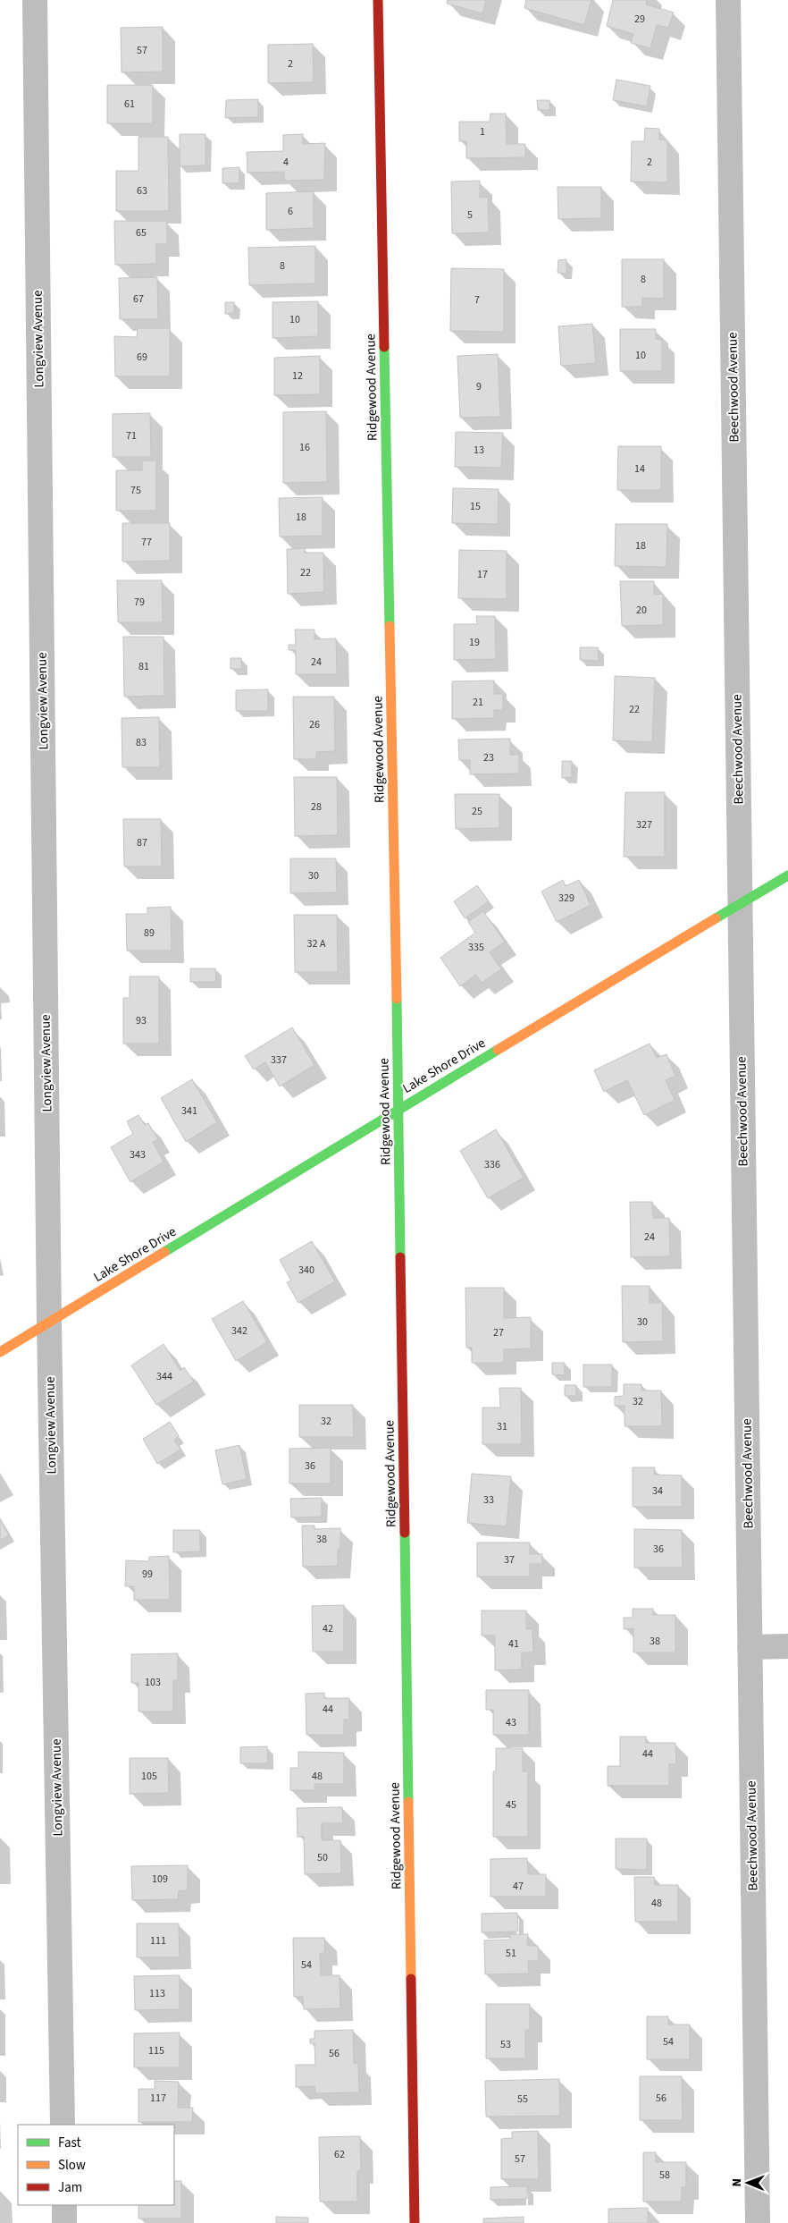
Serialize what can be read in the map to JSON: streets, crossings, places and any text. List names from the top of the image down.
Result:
{
  "streets": {
    "street": [
      "Longview Avenue",
      "Ridgewood Avenue",
      "Beechwood Avenue",
      "Lake Shore Drive"
    ]
  },
  "crossings": [
    ["Longview Avenue", "Lake Shore Drive"],
    ["Ridgewood Avenue", "Lake Shore Drive"],
    ["Beechwood Avenue", "Lake Shore Drive"]
  ],
  "house_numbers": [
    "29",
    "57",
    "2",
    "61",
    "1",
    "4",
    "2",
    "63",
    "6",
    "5",
    "65",
    "8",
    "8",
    "67",
    "7",
    "10",
    "10",
    "69",
    "12",
    "9",
    "71",
    "16",
    "13",
    "14",
    "75",
    "15",
    "18",
    "77",
    "18",
    "22",
    "17",
    "79",
    "20",
    "19",
    "24",
    "81",
    "21",
    "22",
    "26",
    "83",
    "23",
    "28",
    "25",
    "327",
    "87",
    "30",
    "329",
    "89",
    "32 A",
    "335",
    "93",
    "337",
    "341",
    "343",
    "336",
    "24",
    "340",
    "30",
    "342",
    "27",
    "344",
    "32",
    "32",
    "31",
    "36",
    "34",
    "33",
    "38",
    "36",
    "37",
    "99",
    "42",
    "38",
    "41",
    "103",
    "44",
    "43",
    "44",
    "105",
    "48",
    "45",
    "50",
    "109",
    "47",
    "48",
    "111",
    "51",
    "54",
    "113",
    "54",
    "53",
    "115",
    "56",
    "117",
    "56",
    "55",
    "62",
    "57",
    "58"
  ],
  "legend": ["Fast", "Slow", "Jam"],
  "north": "left"
}
